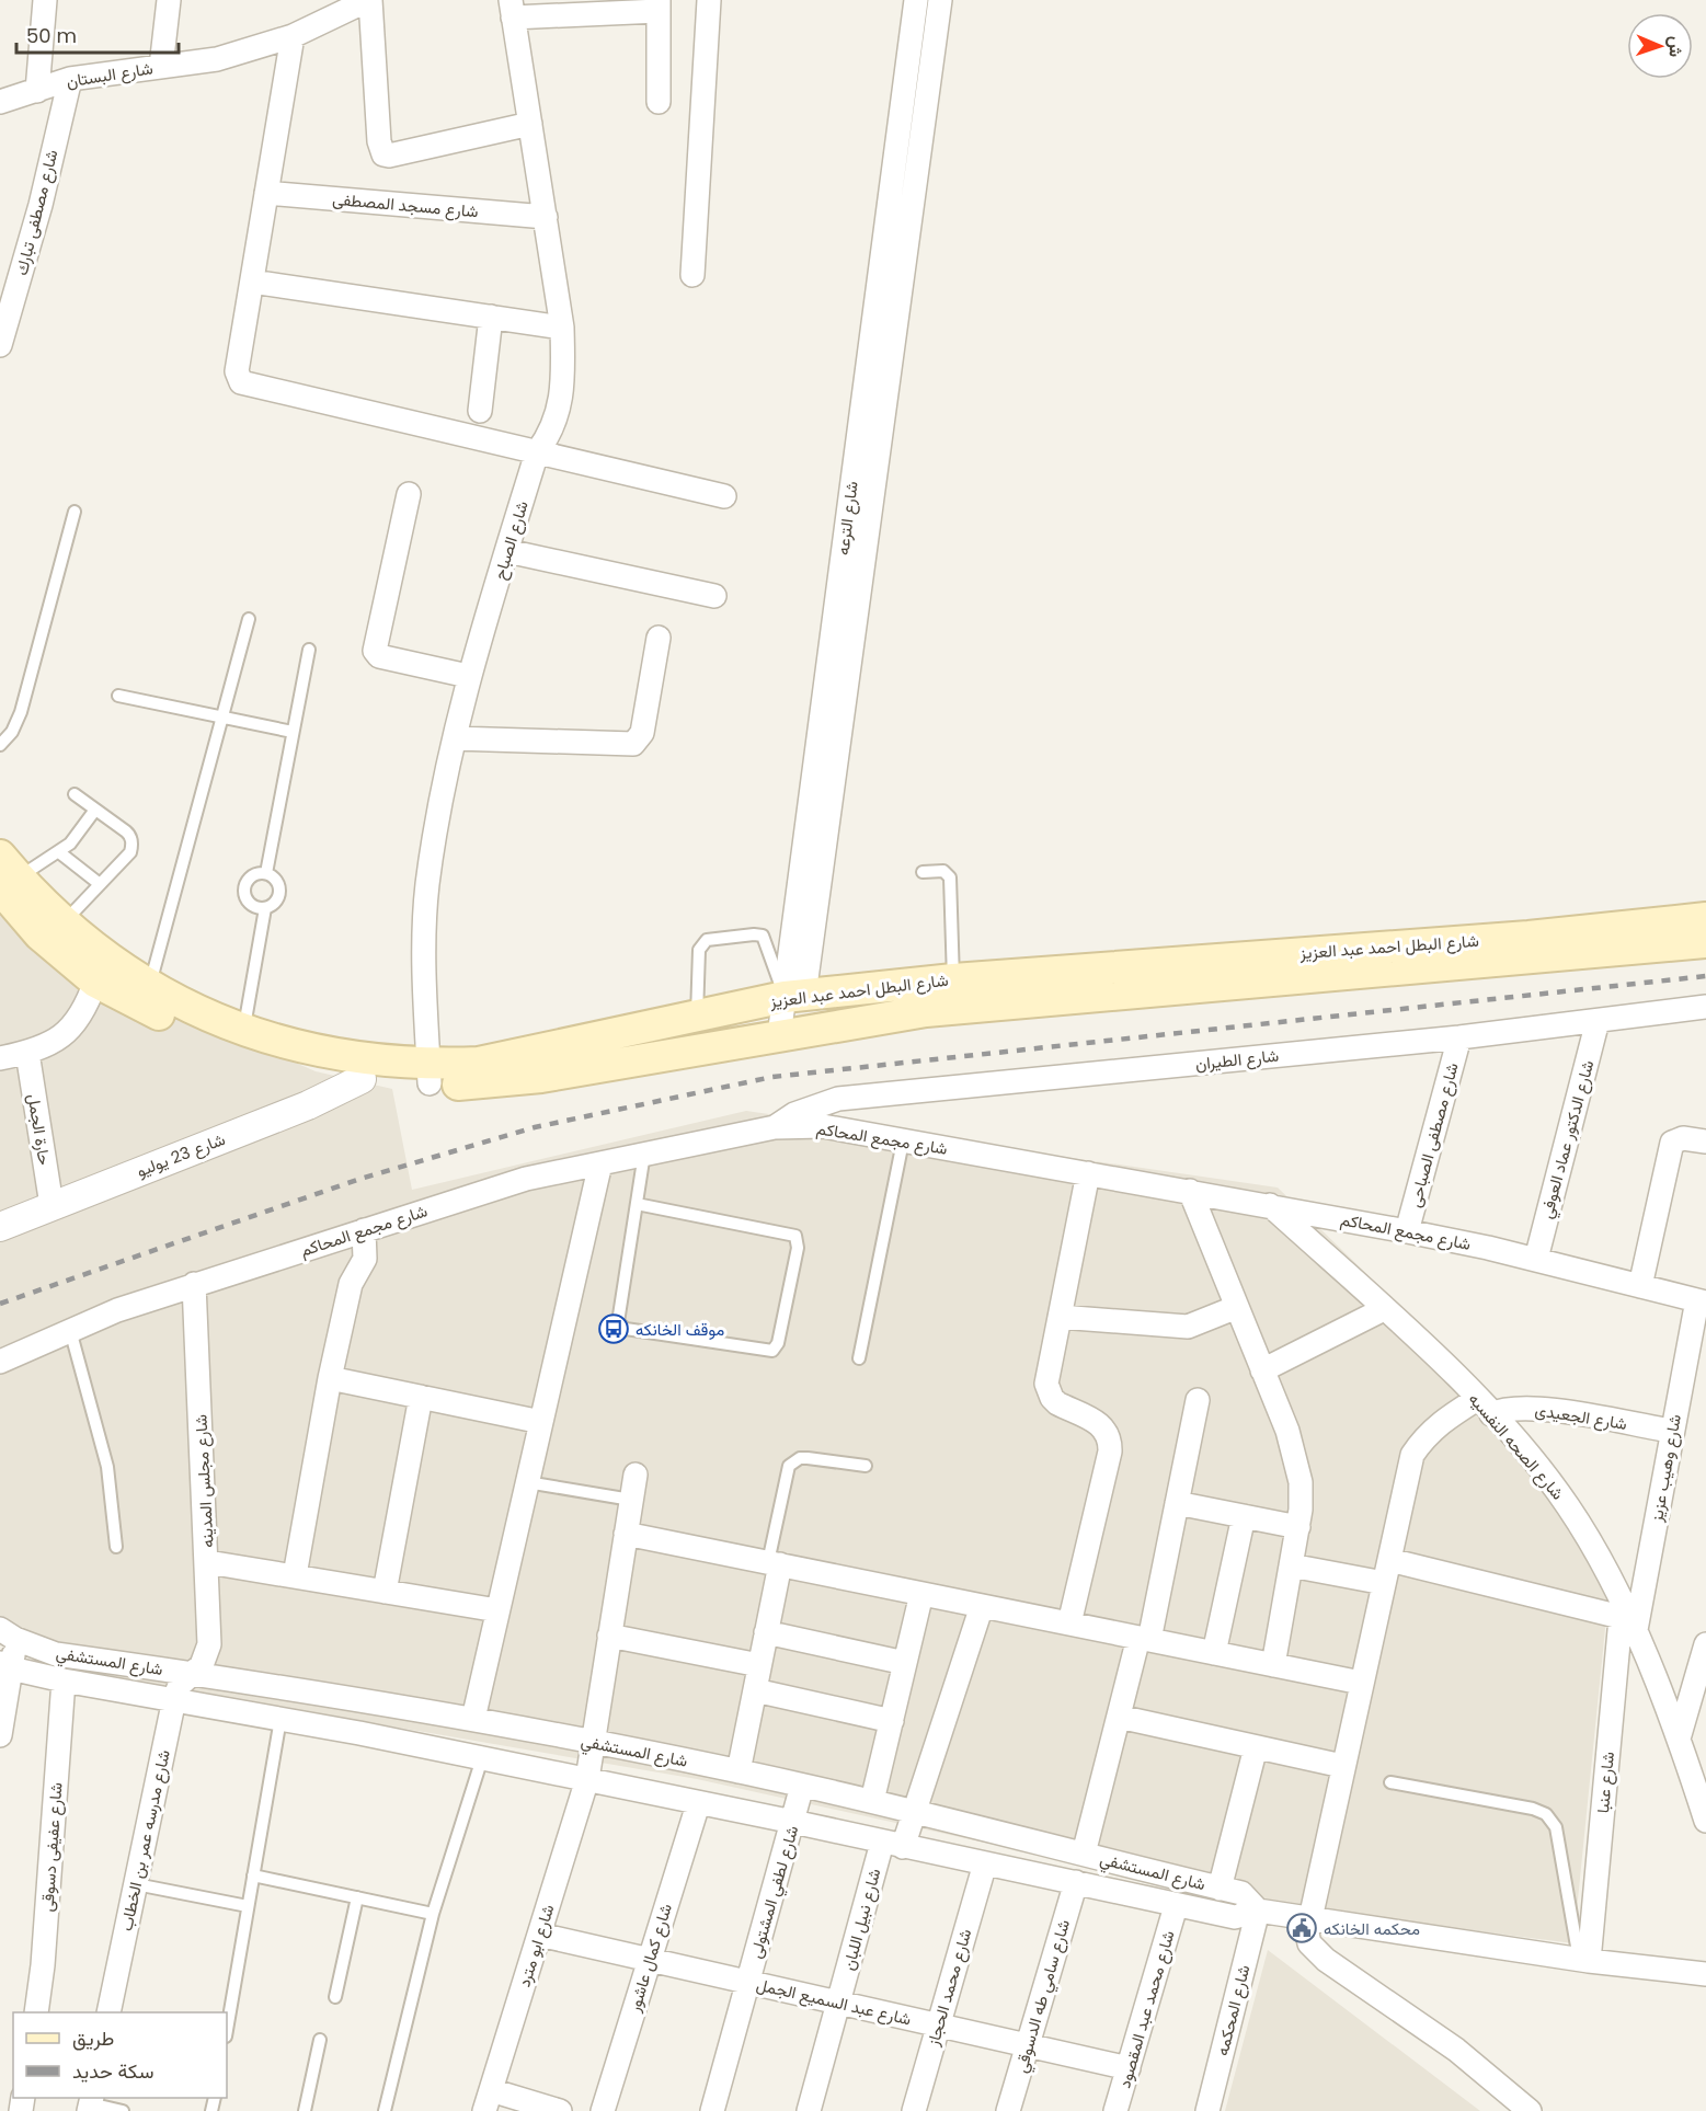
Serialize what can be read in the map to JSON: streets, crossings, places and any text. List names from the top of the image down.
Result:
{
  "streets": {
    "main road": ["شارع البطل احمد عبد العزيز"],
    "street": [
      "شارع البستان",
      "شارع مسجد المصطفى",
      "شارع مصطفى تبارك",
      "شارع الترعه",
      "شارع الصباح",
      "شارع الطيران",
      "حارة الجمل",
      "شارع مصطفى الصباحى",
      "شارع مجمع المحاكم",
      "شارع الدكتور عماد العوفي",
      "شارع 23 يوليو",
      "شارع الجعيدى",
      "شارع الصحه النفسيه",
      "شارع وهيب عزيز",
      "شارع مجلس المدينه",
      "شارع المستشفي",
      "شارع عنبا",
      "شارع مدرسه عمر بن الخطاب",
      "شارع عفيفى دسوقى",
      "شارع لطفي المشتولى",
      "شارع نبيل اللبان",
      "شارع ابو مترد",
      "شارع كمال عاشور",
      "شارع محمد الحجاز",
      "شارع سامي طه الدسوقي",
      "شارع عبد السميع الجمل",
      "شارع محمد عبد المقصود",
      "شارع المحكمه"
    ]
  },
  "crossings": [
    ["شارع البستان", "شارع مصطفى تبارك"],
    ["شارع مسجد المصطفى", "شارع الصباح"],
    ["شارع الترعه", "شارع البطل احمد عبد العزيز"],
    ["شارع الصباح", "شارع البطل احمد عبد العزيز"],
    ["شارع البطل احمد عبد العزيز", "شارع 23 يوليو"],
    ["شارع الطيران", "شارع مصطفى الصباحى"],
    ["شارع الطيران", "شارع مجمع المحاكم"],
    ["شارع الطيران", "شارع الدكتور عماد العوفي"],
    ["حارة الجمل", "شارع 23 يوليو"],
    ["شارع مصطفى الصباحى", "شارع مجمع المحاكم"],
    ["شارع مجمع المحاكم", "شارع الدكتور عماد العوفي"],
    ["شارع مجمع المحاكم", "شارع الصحه النفسيه"],
    ["شارع مجمع المحاكم", "شارع وهيب عزيز"],
    ["شارع مجمع المحاكم", "شارع مجلس المدينه"],
    ["شارع الجعيدى", "شارع الصحه النفسيه"],
    ["شارع الجعيدى", "شارع وهيب عزيز"],
    ["شارع الصحه النفسيه", "شارع وهيب عزيز"],
    ["شارع الصحه النفسيه", "شارع عنبا"],
    ["شارع وهيب عزيز", "شارع عنبا"],
    ["شارع مجلس المدينه", "شارع المستشفي"],
    ["شارع مجلس المدينه", "شارع مدرسه عمر بن الخطاب"],
    ["شارع المستشفي", "شارع عنبا"],
    ["شارع المستشفي", "شارع مدرسه عمر بن الخطاب"],
    ["شارع المستشفي", "شارع عفيفى دسوقى"],
    ["شارع المستشفي", "شارع لطفي المشتولى"],
    ["شارع المستشفي", "شارع نبيل اللبان"],
    ["شارع المستشفي", "شارع ابو مترد"],
    ["شارع المستشفي", "شارع كمال عاشور"],
    ["شارع المستشفي", "شارع محمد الحجاز"],
    ["شارع المستشفي", "شارع سامي طه الدسوقي"],
    ["شارع المستشفي", "شارع محمد عبد المقصود"],
    ["شارع المستشفي", "شارع المحكمه"],
    ["شارع لطفي المشتولى", "شارع عبد السميع الجمل"],
    ["شارع نبيل اللبان", "شارع عبد السميع الجمل"],
    ["شارع ابو مترد", "شارع عبد السميع الجمل"],
    ["شارع كمال عاشور", "شارع عبد السميع الجمل"],
    ["شارع محمد الحجاز", "شارع عبد السميع الجمل"],
    ["شارع سامي طه الدسوقي", "شارع عبد السميع الجمل"],
    ["شارع عبد السميع الجمل", "شارع محمد عبد المقصود"]
  ],
  "places": {
    "bus stop": ["موقف الخانكه"],
    "public building": ["محكمه الخانكه"]
  },
  "legend": ["طريق", "سكة حديد"],
  "scale_bar": "50 m",
  "north": "right"
}
